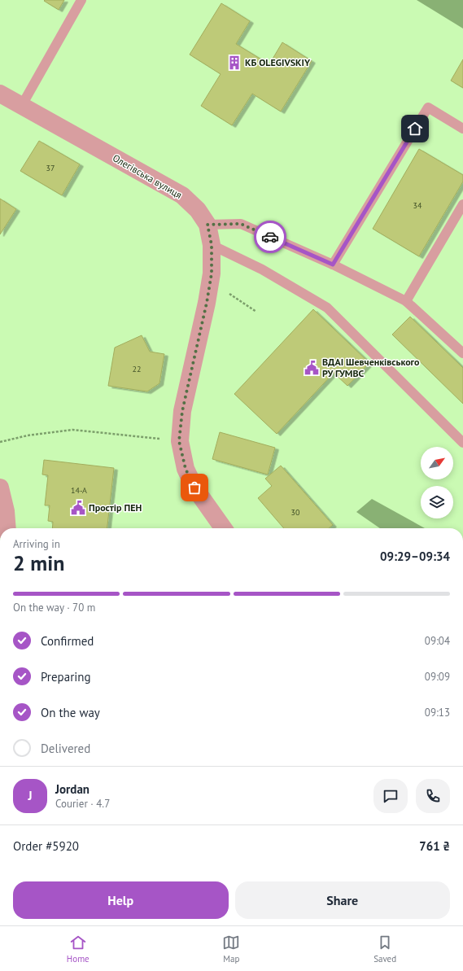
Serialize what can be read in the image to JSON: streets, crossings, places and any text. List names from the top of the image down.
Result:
{
  "streets": {
    "street": ["Олегівська вулиця"]
  },
  "places": {
    "building": ["КБ OLEGIVSKIY"],
    "public building": ["ВДАІ Шевченківського РУ ГУМВС", "Простір ПЕН"]
  },
  "house_numbers": [
    "37",
    "34",
    "22",
    "14-А",
    "30"
  ],
  "north": "top right",
  "page": {
    "heading": ["2 min", "Arriving in", "09:29–09:34"],
    "panel": [
      "Jordan",
      "Courier · 4.7",
      "Order #5920",
      "761 ₴"
    ],
    "bar": "On the way · 70 m",
    "list": [
      ["Confirmed", "09:04"],
      ["Preparing", "09:09"],
      ["On the way", "09:13"],
      "Delivered"
    ],
    "round": "J",
    "buttons": ["Help", "Share"],
    "tabs": ["Home", "Map", "Saved"]
  }
}
